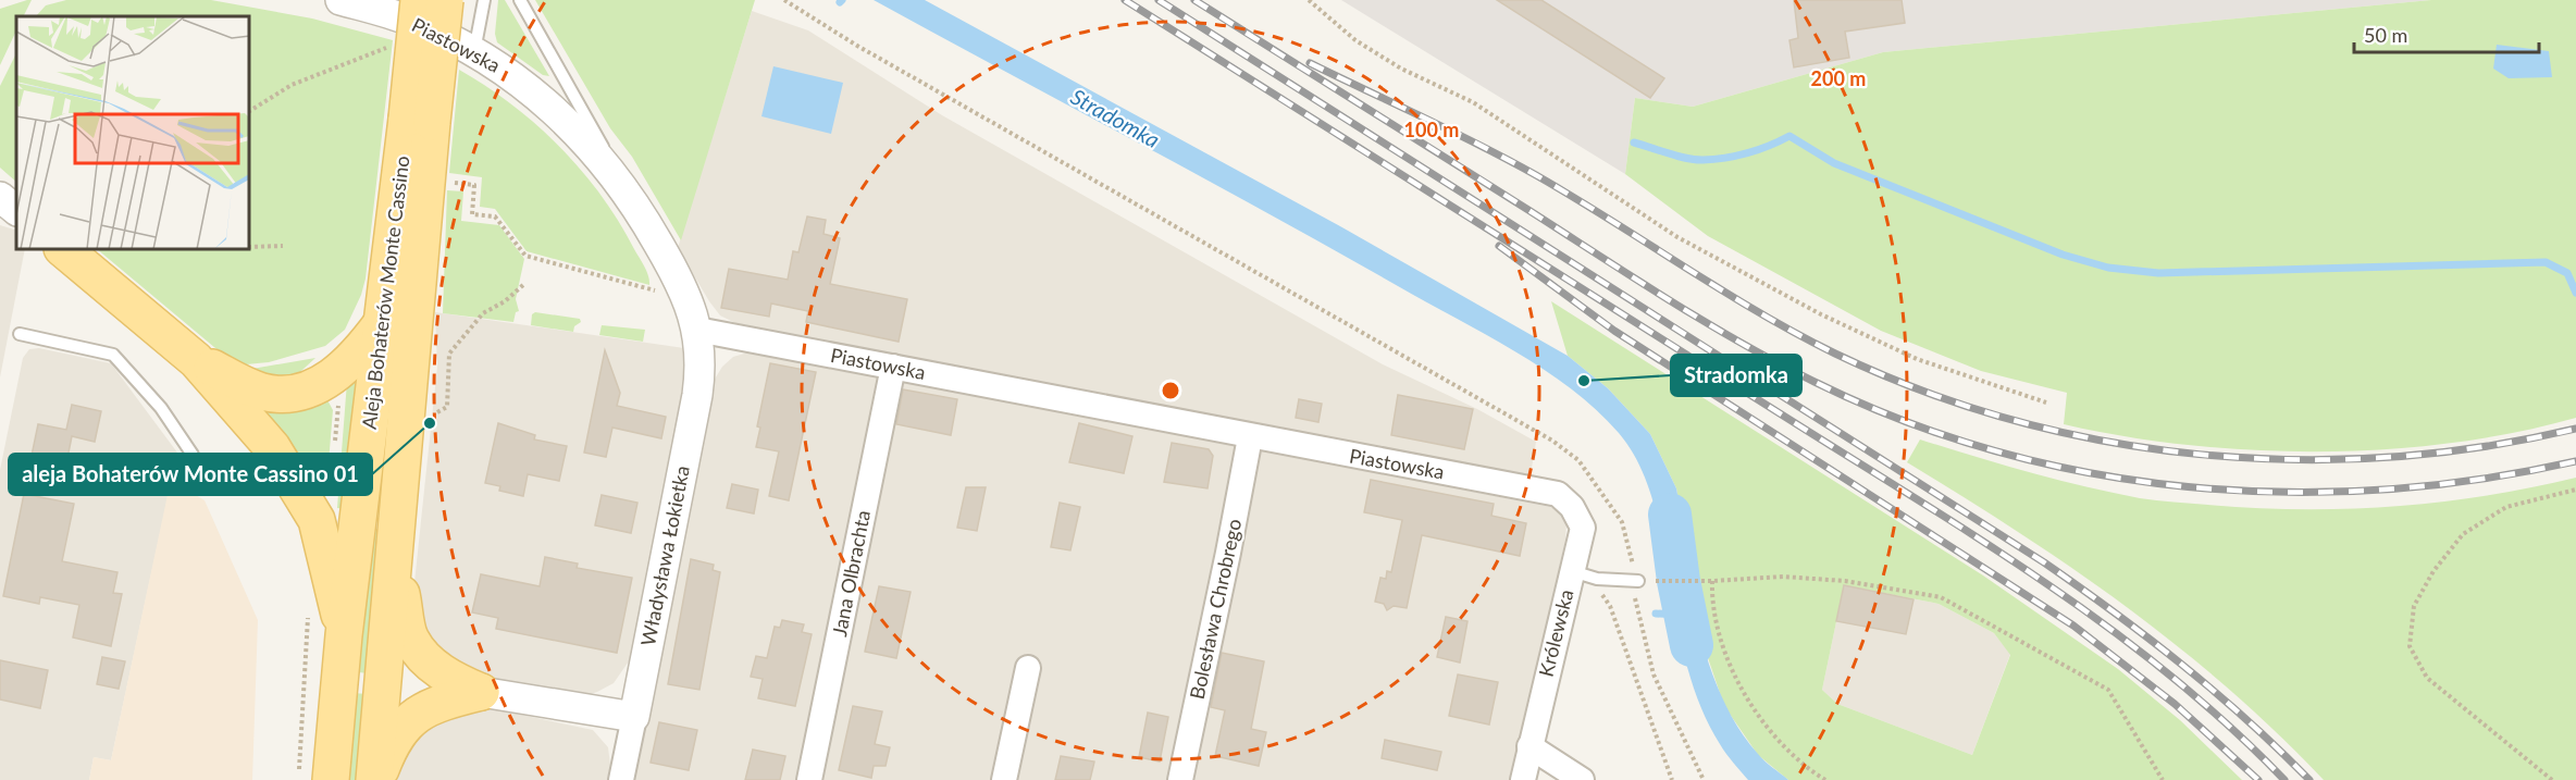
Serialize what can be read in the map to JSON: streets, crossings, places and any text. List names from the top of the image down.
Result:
{
  "streets": {
    "main road": ["Aleja Bohaterów Monte Cassino"],
    "street": [
      "Piastowska",
      "Władysława Łokietka",
      "Jana Olbrachta",
      "Bolesława Chrobrego",
      "Królewska"
    ]
  },
  "crossings": [
    ["Piastowska", "Władysława Łokietka"],
    ["Piastowska", "Jana Olbrachta"],
    ["Piastowska", "Bolesława Chrobrego"],
    ["Piastowska", "Królewska"]
  ],
  "water": ["Stradomka"],
  "places": ["Stradomka", "aleja Bohaterów Monte Cassino 01"],
  "scale_bar": "50 m",
  "rings": ["200 m", "100 m"]
}
